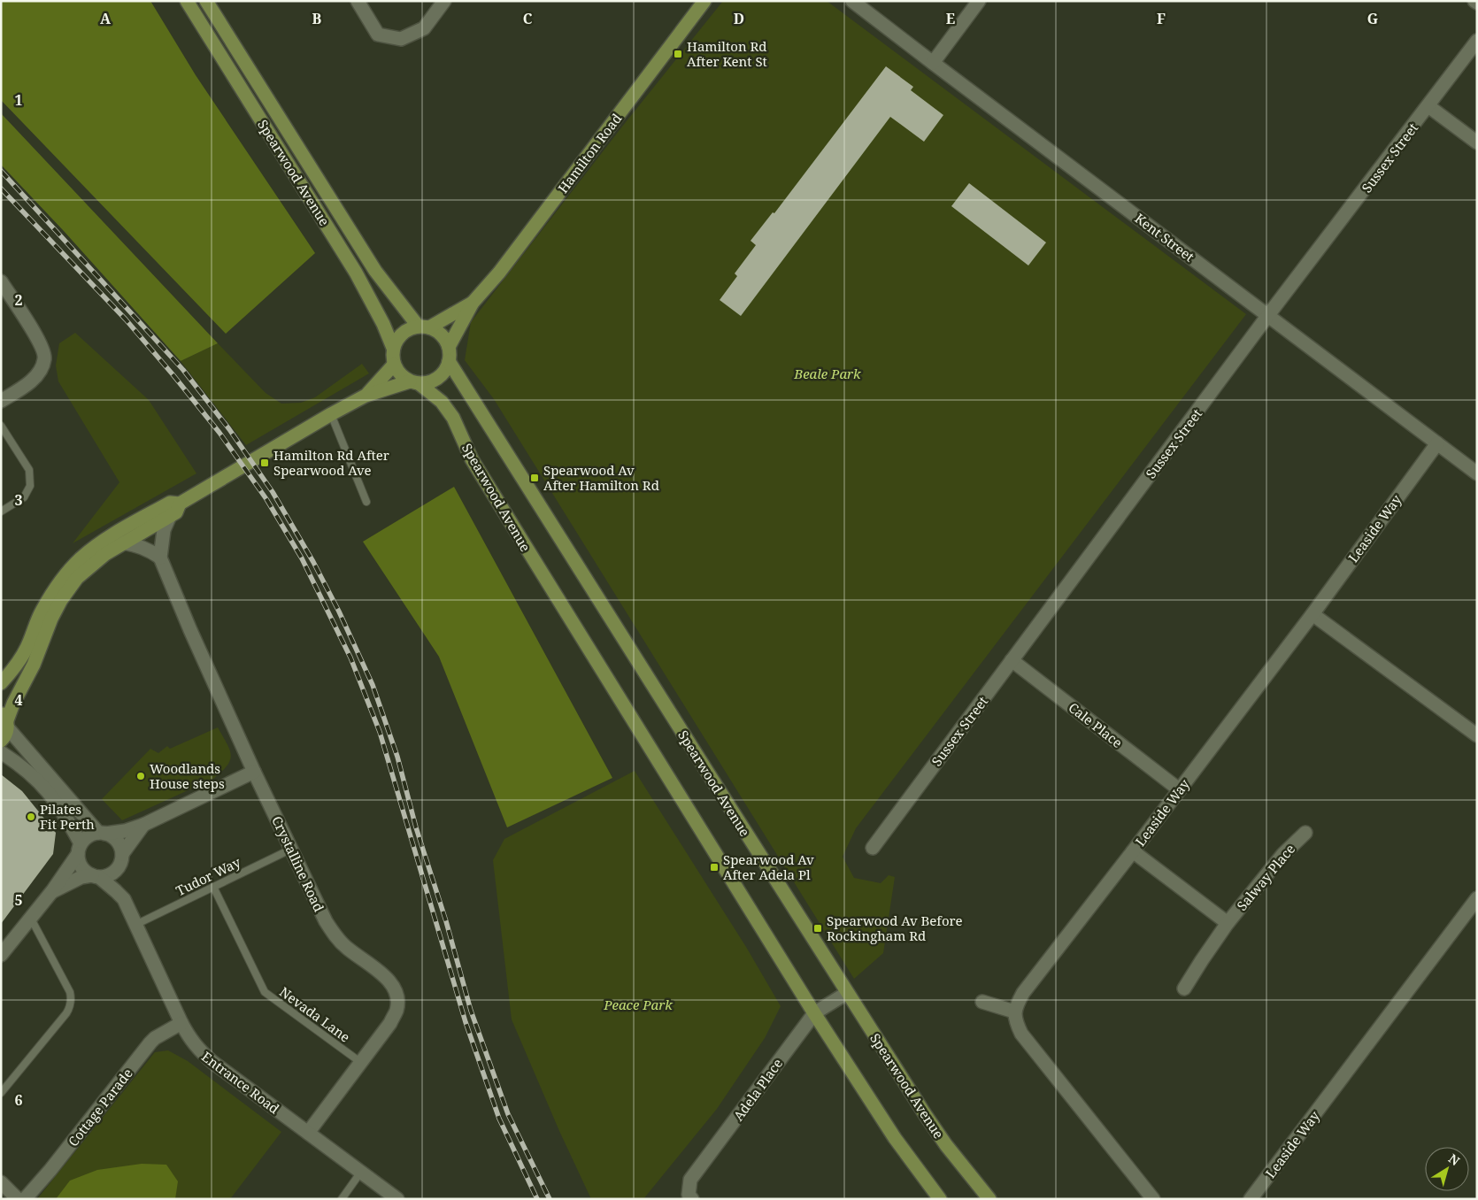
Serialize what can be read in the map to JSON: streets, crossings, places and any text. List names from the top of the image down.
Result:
{
  "streets": {
    "main road": ["Hamilton Road", "Spearwood Avenue"],
    "street": [
      "Sussex Street",
      "Kent Street",
      "Leaside Way",
      "Cale Place",
      "Crystalline Road",
      "Salway Place",
      "Entrance Road",
      "Adela Place",
      "Cottage Parade"
    ],
    "lane": ["Tudor Way", "Nevada Lane"]
  },
  "crossings": [
    ["Hamilton Road", "Spearwood Avenue"],
    ["Sussex Street", "Kent Street"],
    ["Sussex Street", "Cale Place"],
    ["Spearwood Avenue", "Adela Place"],
    ["Kent Street", "Leaside Way"],
    ["Leaside Way", "Cale Place"],
    ["Leaside Way", "Salway Place"],
    ["Crystalline Road", "Tudor Way"],
    ["Crystalline Road", "Nevada Lane"],
    ["Crystalline Road", "Entrance Road"],
    ["Tudor Way", "Nevada Lane"],
    ["Tudor Way", "Entrance Road"],
    ["Entrance Road", "Cottage Parade"]
  ],
  "parks": ["Beale Park", "Peace Park"],
  "places": {
    "transit": [
      "Hamilton Rd After Kent St",
      "Hamilton Rd After Spearwood Ave",
      "Spearwood Av After Hamilton Rd",
      "Spearwood Av After Adela Pl",
      "Spearwood Av Before Rockingham Rd"
    ],
    "other": ["Woodlands House steps", "Pilates Fit Perth"]
  },
  "north": "top right",
  "grid": {
    "columns": [
      "A",
      "B",
      "C",
      "D",
      "E",
      "F",
      "G"
    ],
    "rows": [
      "1",
      "2",
      "3",
      "4",
      "5",
      "6"
    ]
  }
}
